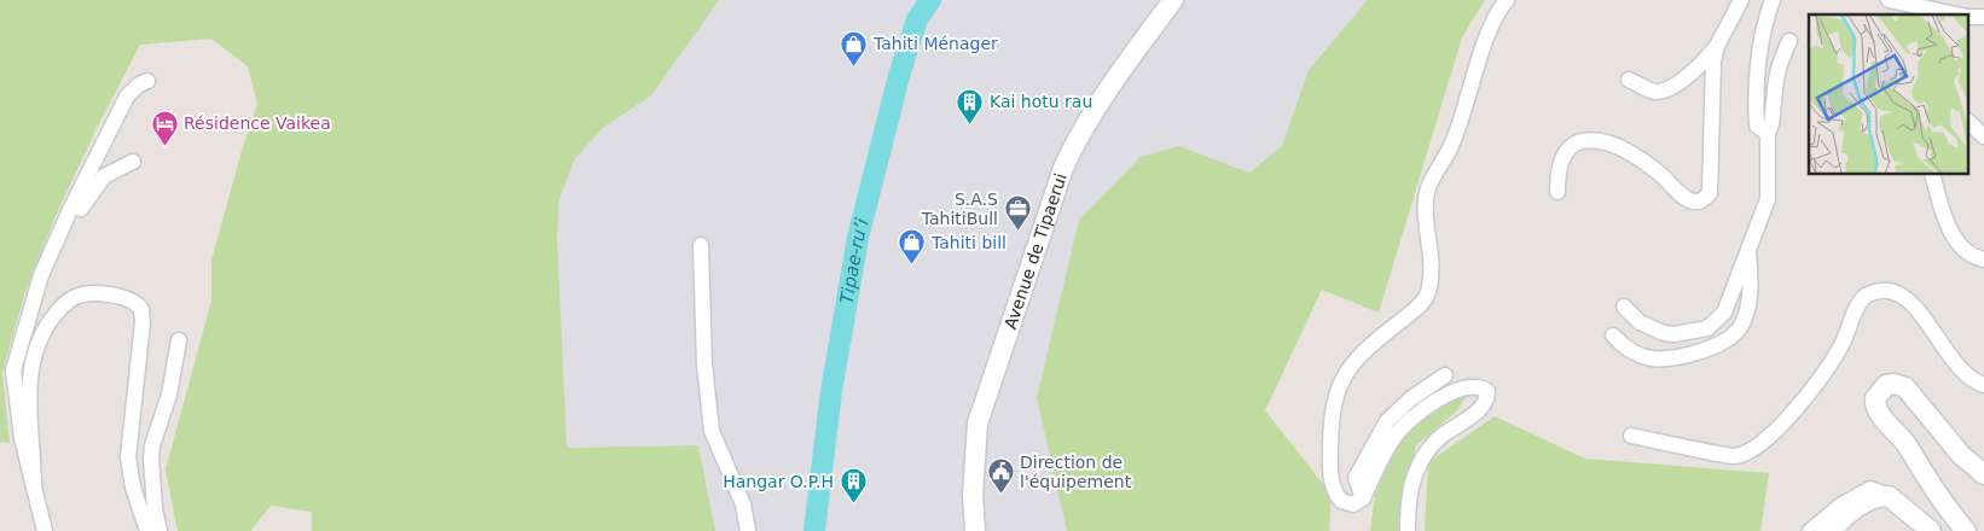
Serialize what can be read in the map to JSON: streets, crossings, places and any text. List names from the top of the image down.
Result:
{
  "streets": {
    "main road": ["Avenue de Tipaerui"]
  },
  "water": ["Tipae-ru’i"],
  "places": {
    "shop": ["Tahiti Ménager", "Tahiti bill"],
    "building": ["Kai hotu rau", "Hangar O.P.H"],
    "hotel": ["Résidence Vaikea"],
    "office": ["S.A.S TahitiBull"],
    "public building": ["Direction de l'équipement"]
  }
}
